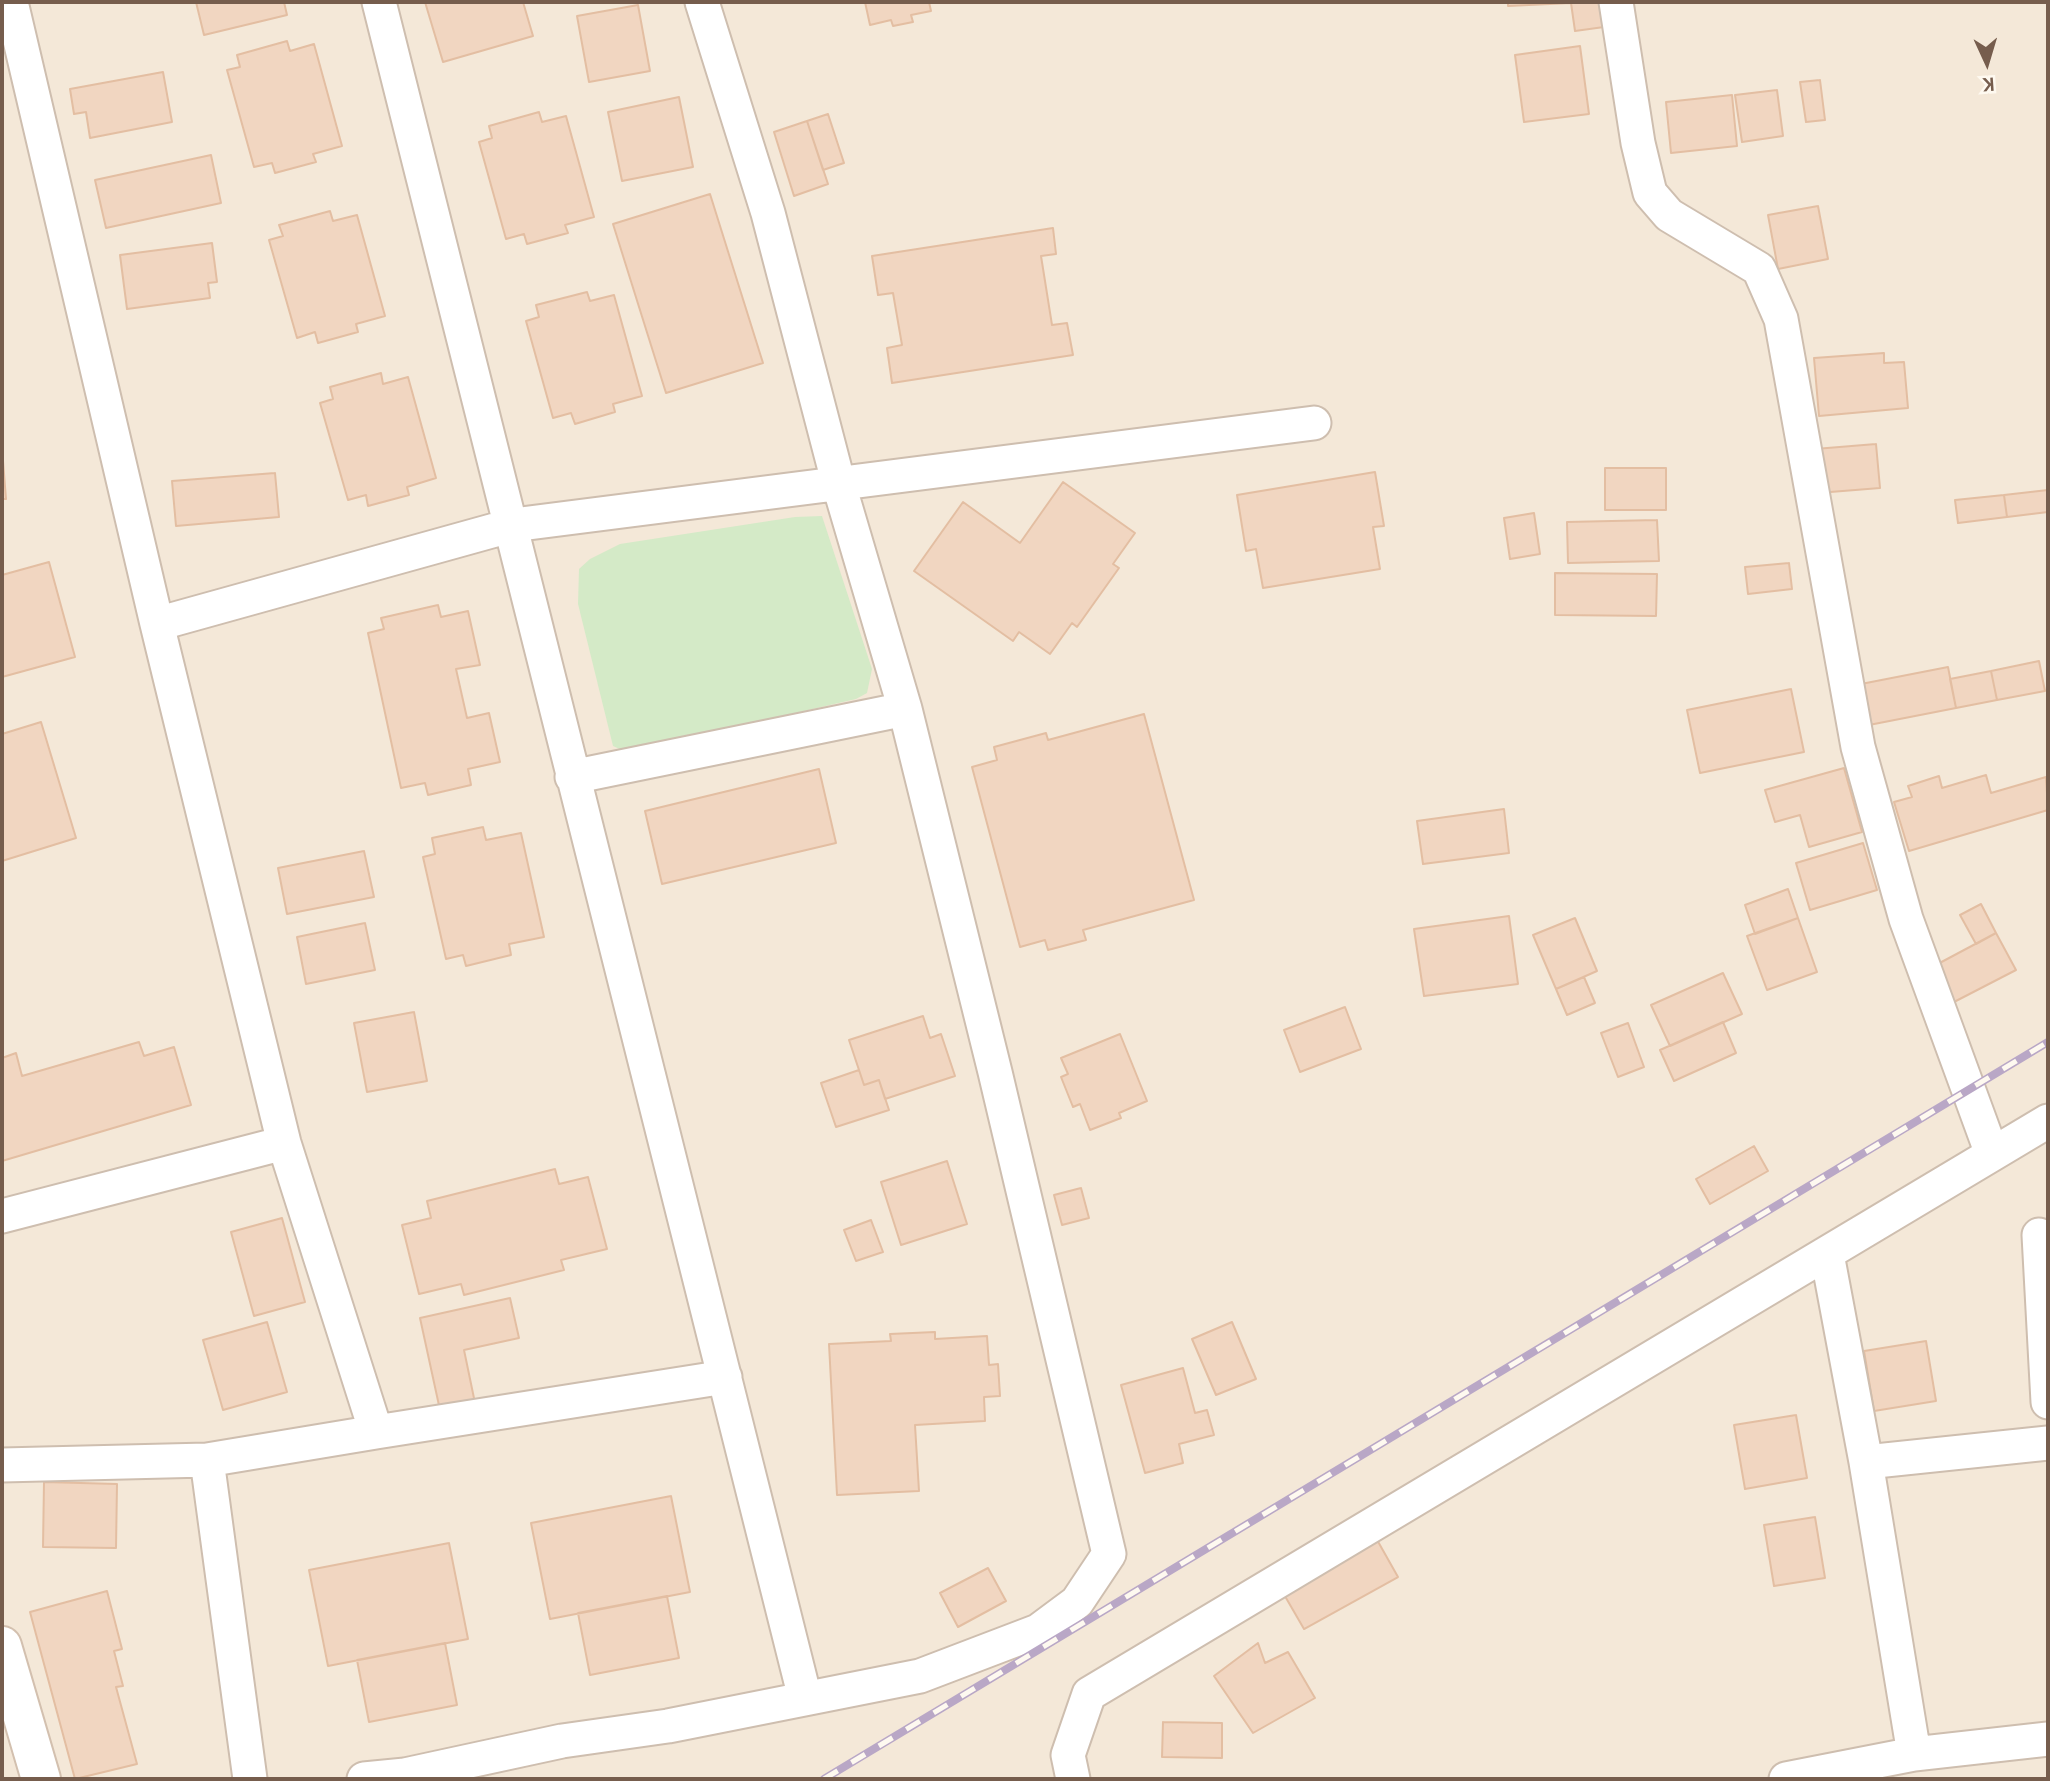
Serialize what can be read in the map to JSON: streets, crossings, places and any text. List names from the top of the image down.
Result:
{
  "north": "bottom"
}
